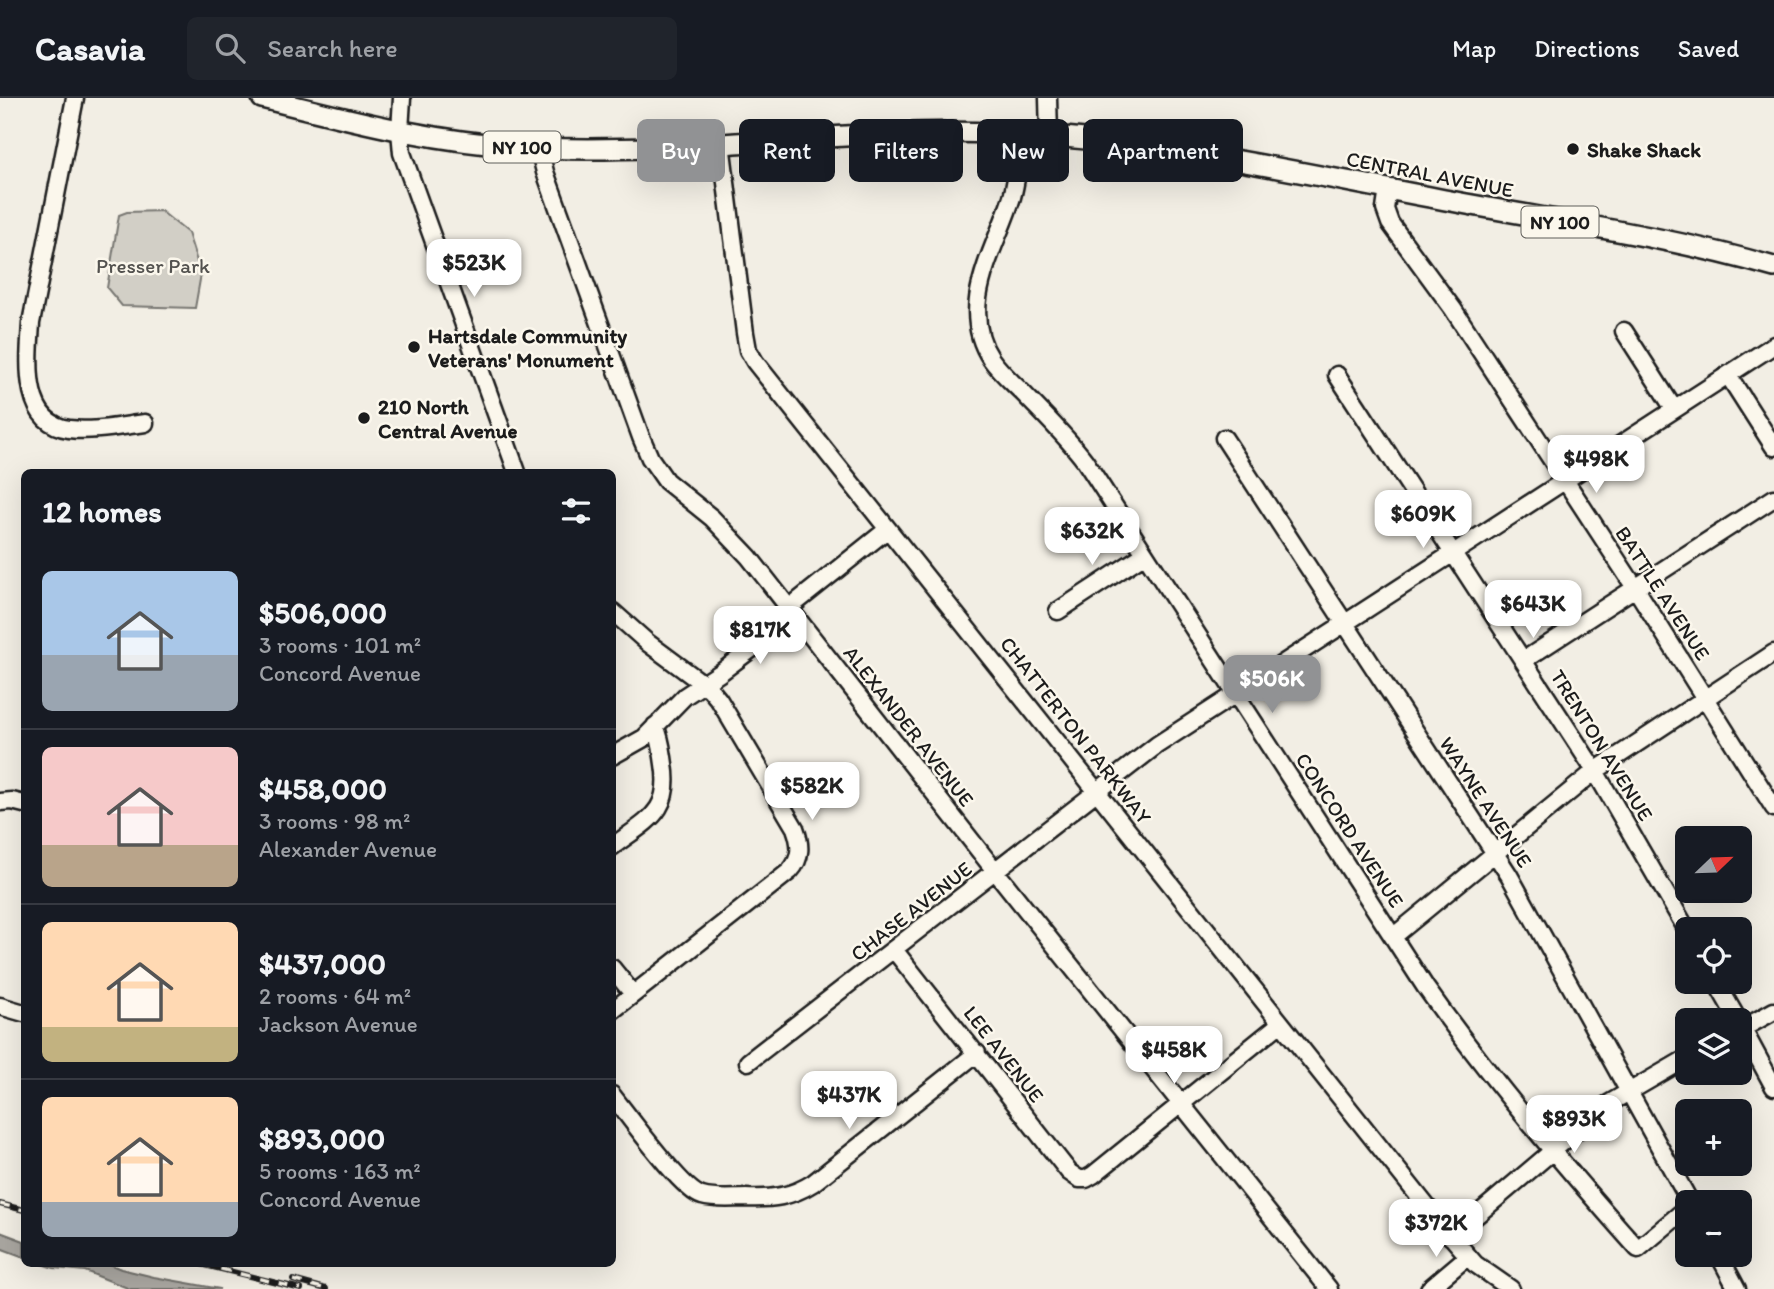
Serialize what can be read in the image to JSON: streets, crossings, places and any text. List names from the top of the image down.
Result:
{
  "streets": {
    "main road": ["NY 100", "CENTRAL AVENUE"],
    "street": [
      "BATTLE AVENUE",
      "ALEXANDER AVENUE",
      "CHATTERTON PARKWAY",
      "TRENTON AVENUE",
      "WAYNE AVENUE",
      "CONCORD AVENUE",
      "CHASE AVENUE",
      "LEE AVENUE"
    ]
  },
  "crossings": [
    ["NY 100", "ALEXANDER AVENUE"],
    ["CENTRAL AVENUE", "BATTLE AVENUE"],
    ["BATTLE AVENUE", "CHASE AVENUE"],
    ["ALEXANDER AVENUE", "CHASE AVENUE"],
    ["ALEXANDER AVENUE", "LEE AVENUE"],
    ["CHATTERTON PARKWAY", "CHASE AVENUE"],
    ["TRENTON AVENUE", "CHASE AVENUE"],
    ["WAYNE AVENUE", "CHASE AVENUE"],
    ["CONCORD AVENUE", "CHASE AVENUE"],
    ["CHASE AVENUE", "LEE AVENUE"]
  ],
  "parks": ["Presser Park"],
  "places": ["Shake Shack", "Hartsdale Community Veterans' Monument", "210 North Central Avenue"],
  "north": "top right",
  "page": {
    "header": "Casavia",
    "search": "Search here",
    "nav": ["Map", "Directions", "Saved"],
    "chip": [
      "Buy",
      "Rent",
      "Filters",
      "New",
      "Apartment"
    ],
    "price": [
      "$523K",
      "$498K",
      "$609K",
      "$632K",
      "$643K",
      "$817K",
      "$506K",
      "$582K",
      "$458K",
      "$437K",
      "$893K",
      "$372K"
    ],
    "heading": "12 homes",
    "list": [
      {
        "name": "$506,000",
        "note": "3 rooms · 101 m² · Concord Avenue"
      },
      {
        "name": "$458,000",
        "note": "3 rooms · 98 m² · Alexander Avenue"
      },
      {
        "name": "$437,000",
        "note": "2 rooms · 64 m² · Jackson Avenue"
      },
      {
        "name": "$893,000",
        "note": "5 rooms · 163 m² · Concord Avenue"
      }
    ],
    "map_buttons": ["+", "−"]
  }
}
